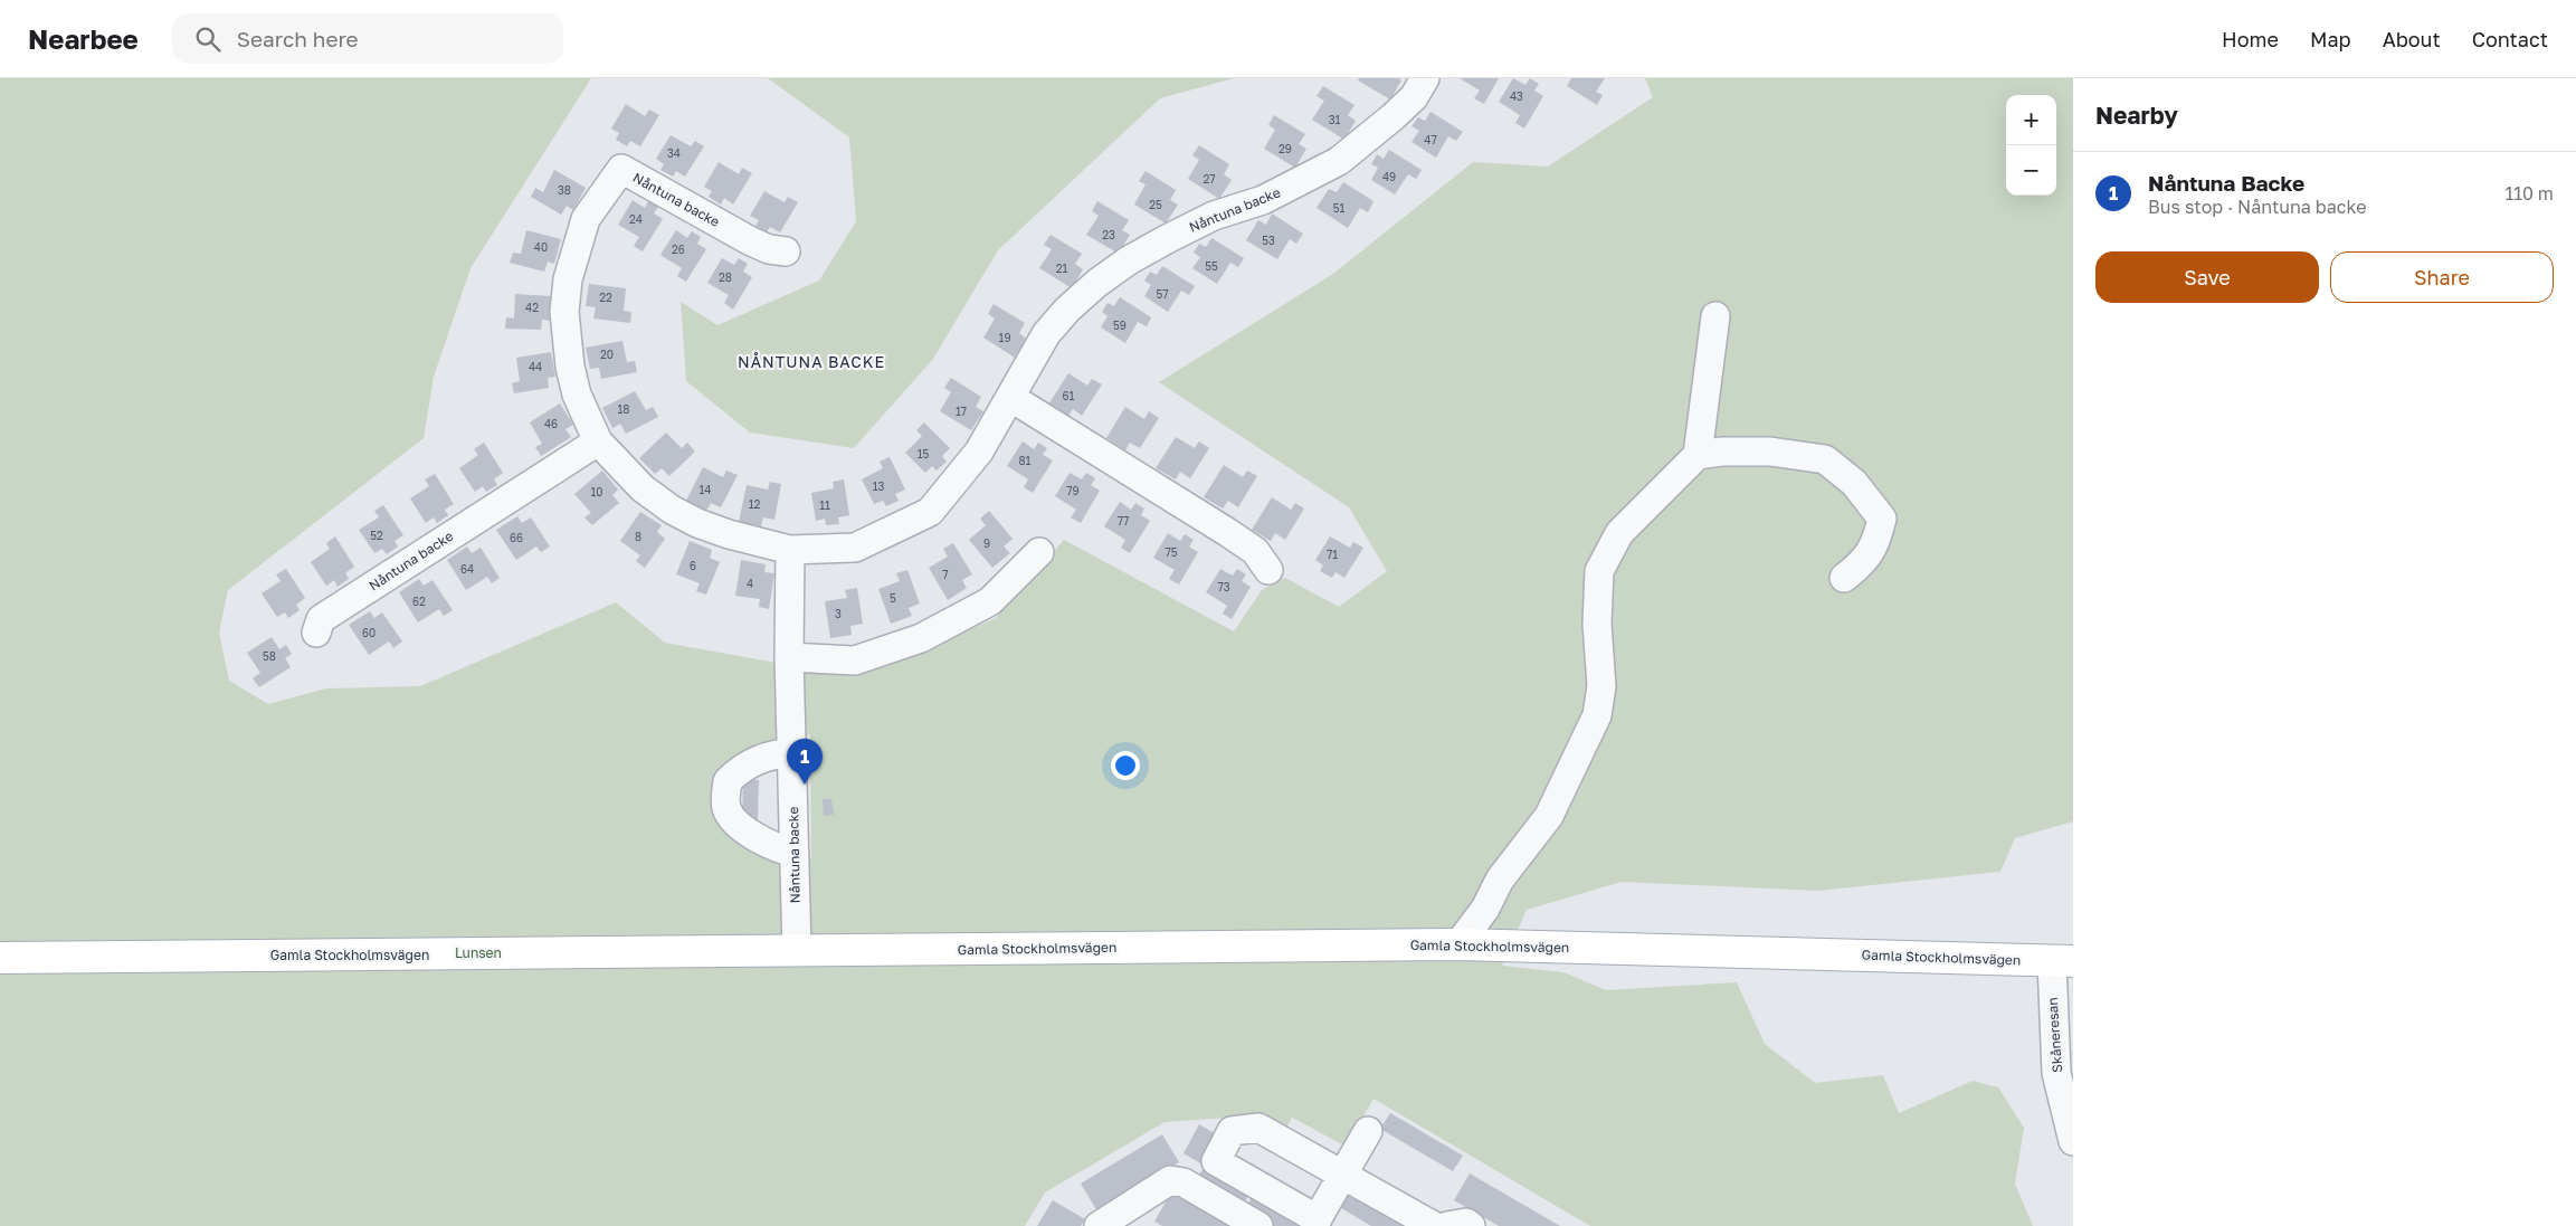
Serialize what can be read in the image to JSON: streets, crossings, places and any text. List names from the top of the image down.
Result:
{
  "streets": {
    "main road": ["Gamla Stockholmsvägen"],
    "street": ["Nåntuna backe", "Skåneresan"]
  },
  "crossings": [
    ["Nåntuna backe", "Gamla Stockholmsvägen"],
    ["Gamla Stockholmsvägen", "Skåneresan"]
  ],
  "districts": ["NÅNTUNA BACKE"],
  "parks": ["Lunsen"],
  "house_numbers": [
    "43",
    "31",
    "47",
    "29",
    "34",
    "49",
    "27",
    "38",
    "25",
    "51",
    "24",
    "23",
    "53",
    "40",
    "26",
    "55",
    "21",
    "28",
    "57",
    "22",
    "42",
    "59",
    "19",
    "20",
    "44",
    "61",
    "18",
    "17",
    "46",
    "15",
    "81",
    "13",
    "14",
    "79",
    "10",
    "12",
    "11",
    "77",
    "52",
    "8",
    "66",
    "9",
    "75",
    "71",
    "6",
    "64",
    "7",
    "4",
    "73",
    "5",
    "62",
    "3",
    "60",
    "58"
  ],
  "page": {
    "header": "Nearbee",
    "search": "Search here",
    "nav": [
      "Home",
      "Map",
      "About",
      "Contact"
    ],
    "heading": "Nearby",
    "map_buttons": ["+", "−"],
    "list": [
      {
        "mark": "1",
        "name": "Nåntuna Backe",
        "note": "Bus stop · Nåntuna backe",
        "value": "110 m"
      }
    ],
    "buttons": ["Save", "Share"],
    "pins": "1"
  }
}
